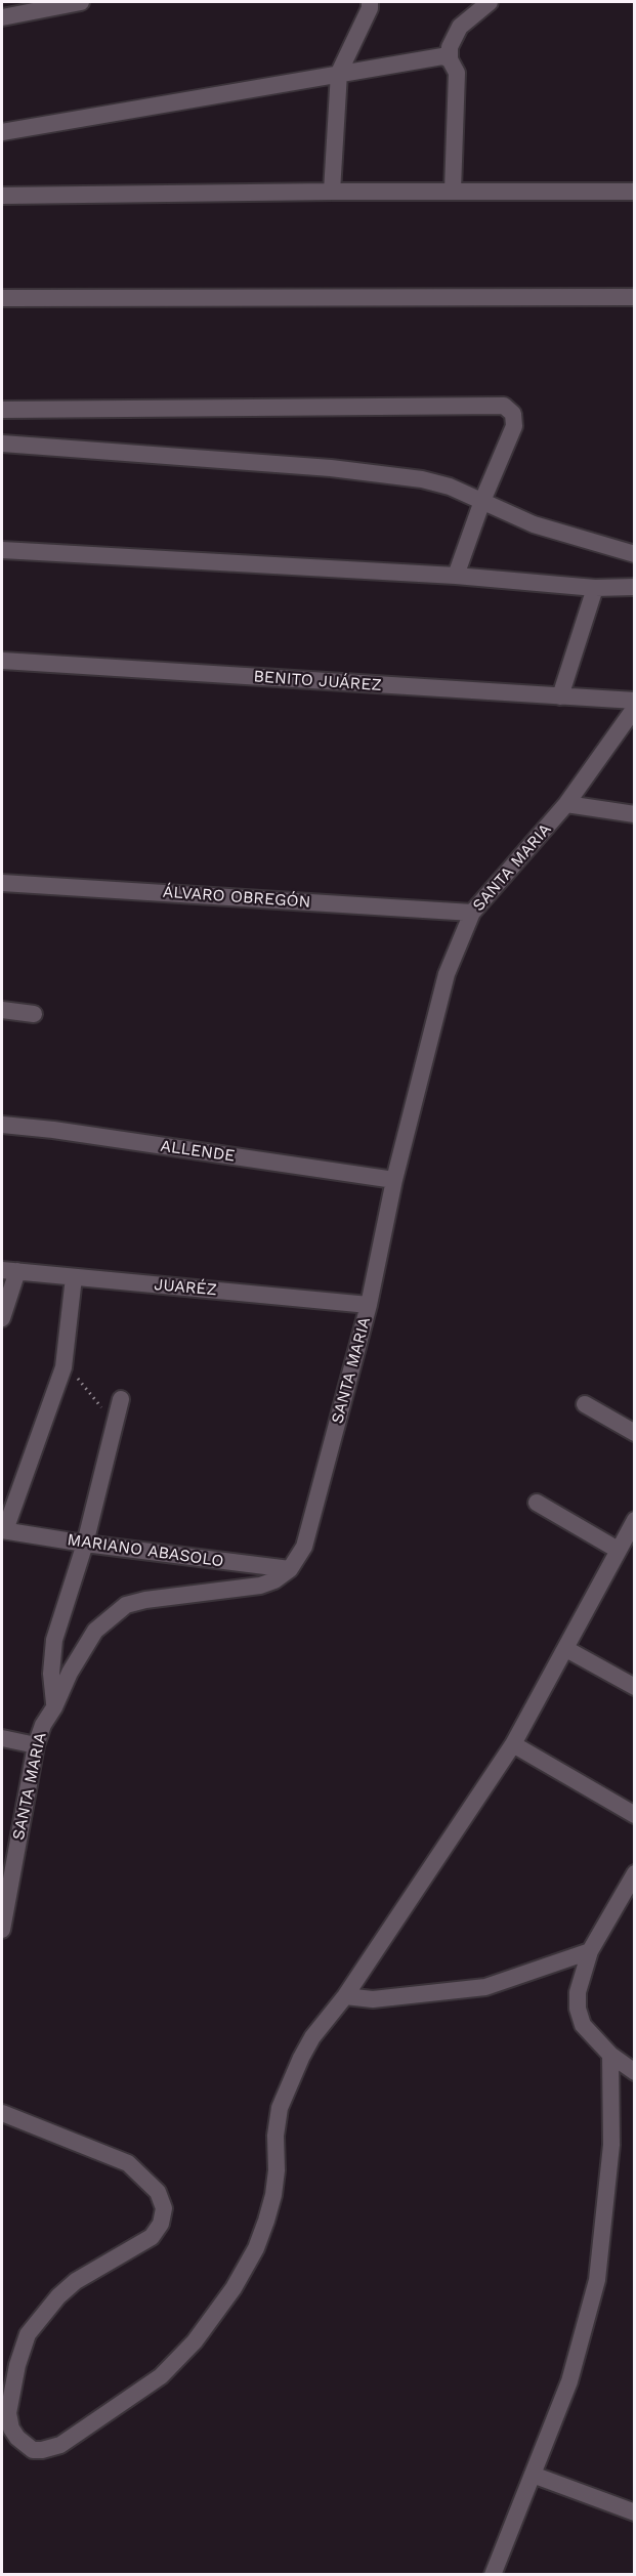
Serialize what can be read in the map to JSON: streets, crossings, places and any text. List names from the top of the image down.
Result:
{
  "streets": {
    "street": [
      "BENITO JUÁREZ",
      "SANTA MARIA",
      "ÁLVARO OBREGÓN",
      "ALLENDE",
      "JUARÉZ",
      "MARIANO ABASOLO"
    ]
  },
  "crossings": [
    ["SANTA MARIA", "ÁLVARO OBREGÓN"],
    ["SANTA MARIA", "ALLENDE"],
    ["SANTA MARIA", "JUARÉZ"],
    ["SANTA MARIA", "MARIANO ABASOLO"]
  ]
}
